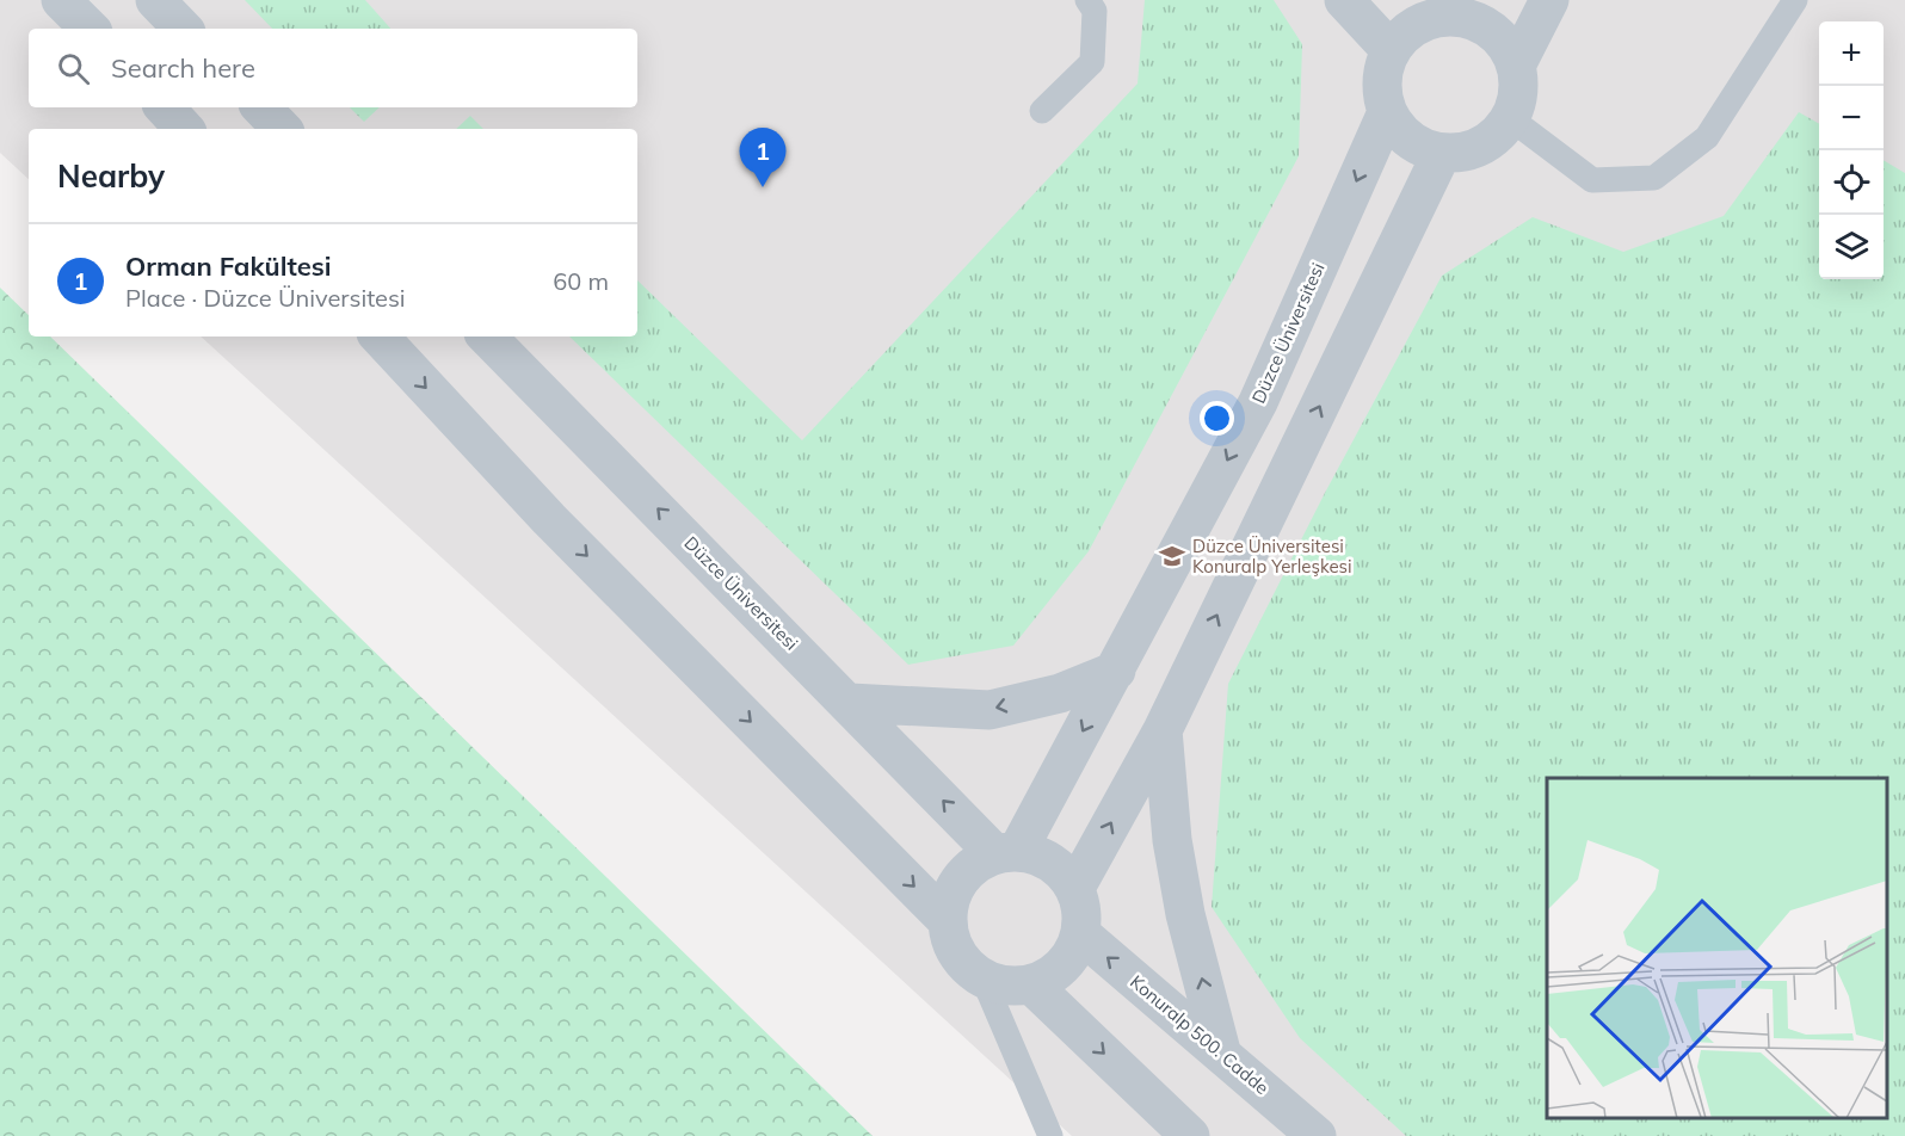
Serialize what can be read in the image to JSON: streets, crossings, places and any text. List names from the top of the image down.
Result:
{
  "streets": {
    "street": ["Düzce Üniversitesi", "Konuralp 500. Cadde"]
  },
  "crossings": [
    ["Düzce Üniversitesi", "Konuralp 500. Cadde"]
  ],
  "places": {
    "school or university": ["Düzce Üniversitesi Konuralp Yerleşkesi"]
  },
  "page": {
    "map_buttons": ["+", "−"],
    "search": "Search here",
    "pins": "1",
    "heading": "Nearby",
    "list": [
      {
        "mark": "1",
        "name": "Orman Fakültesi",
        "note": "Place · Düzce Üniversitesi",
        "value": "60 m"
      }
    ]
  }
}
